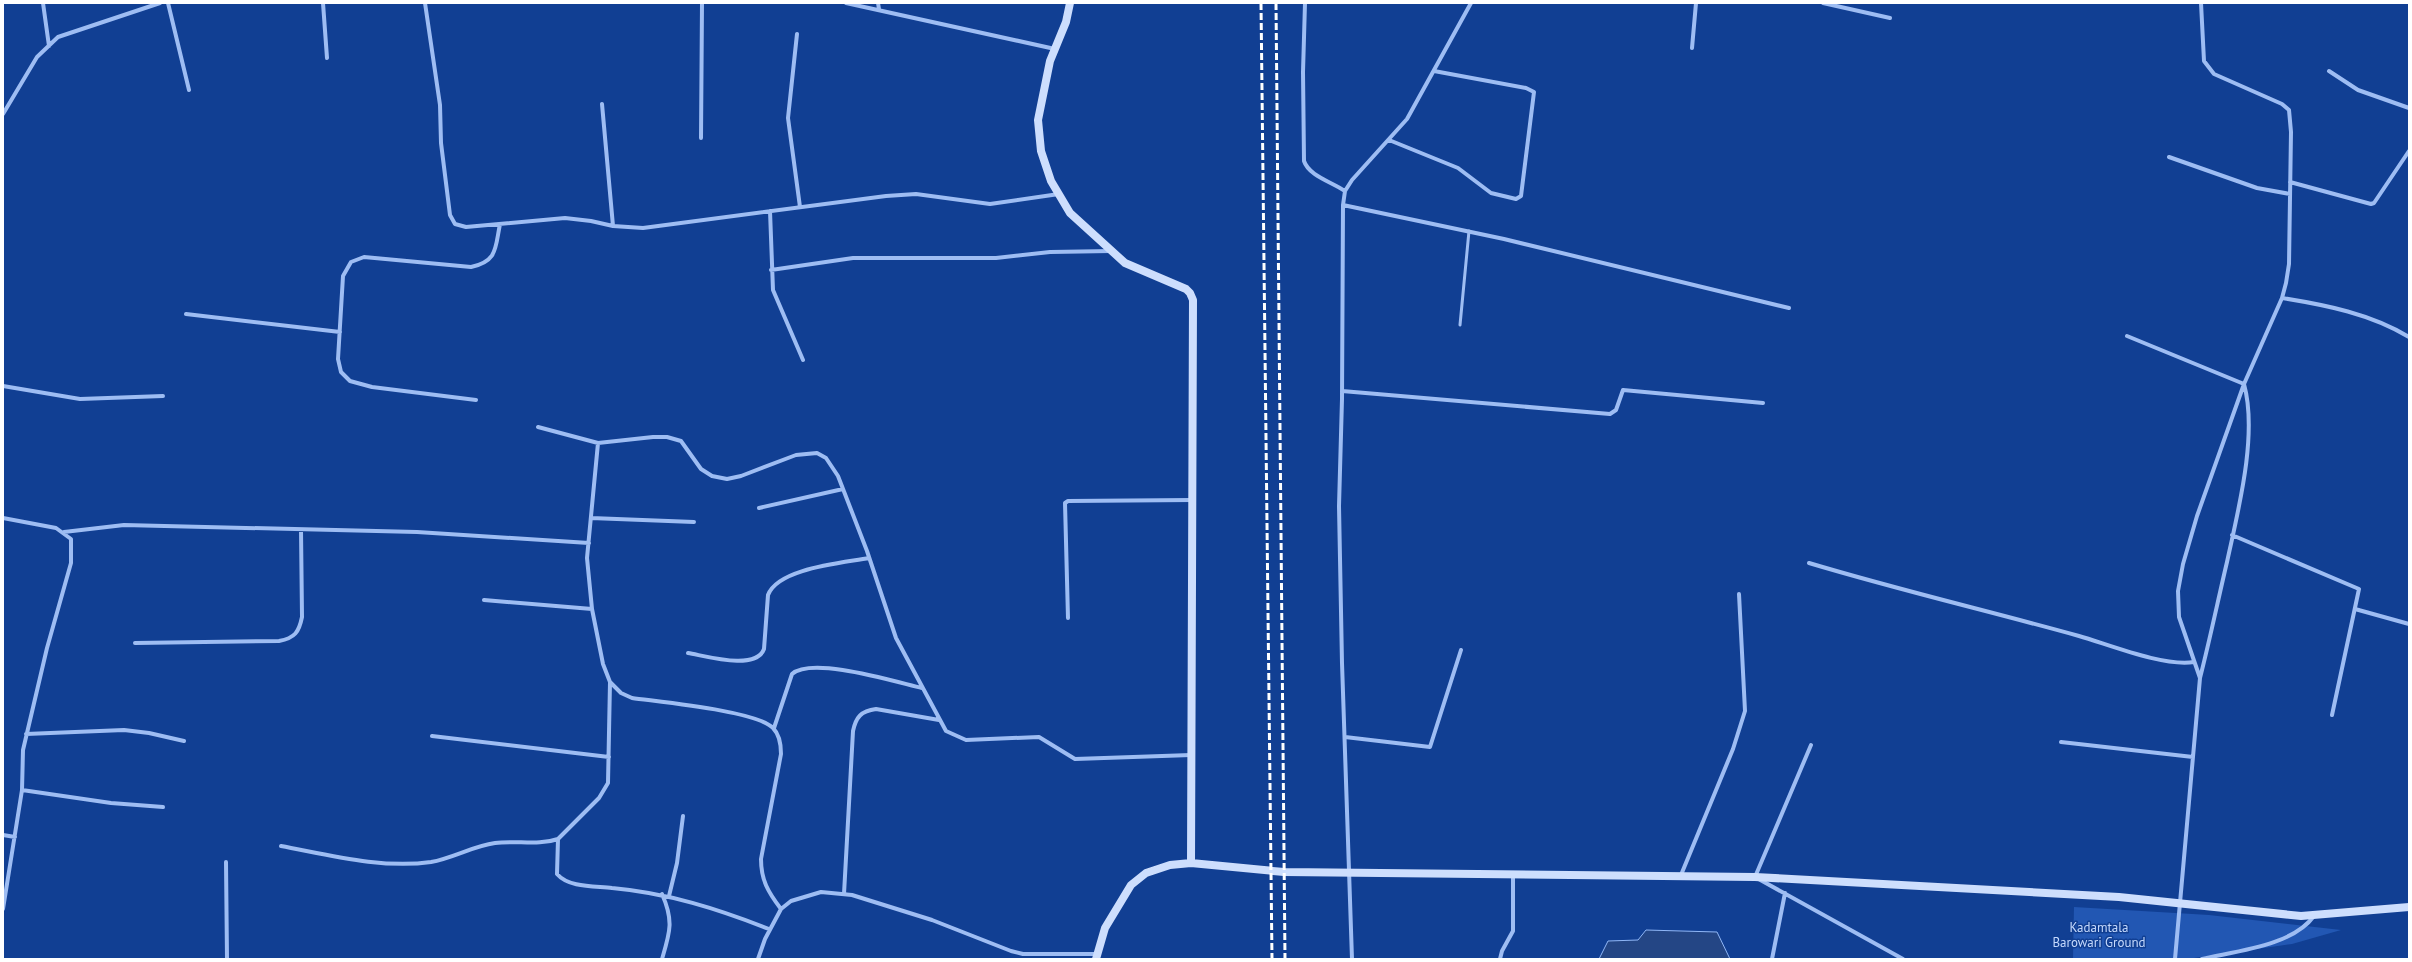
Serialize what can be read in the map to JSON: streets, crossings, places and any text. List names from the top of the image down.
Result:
{
  "parks": ["Kadamtala Barowari Ground"]
}
